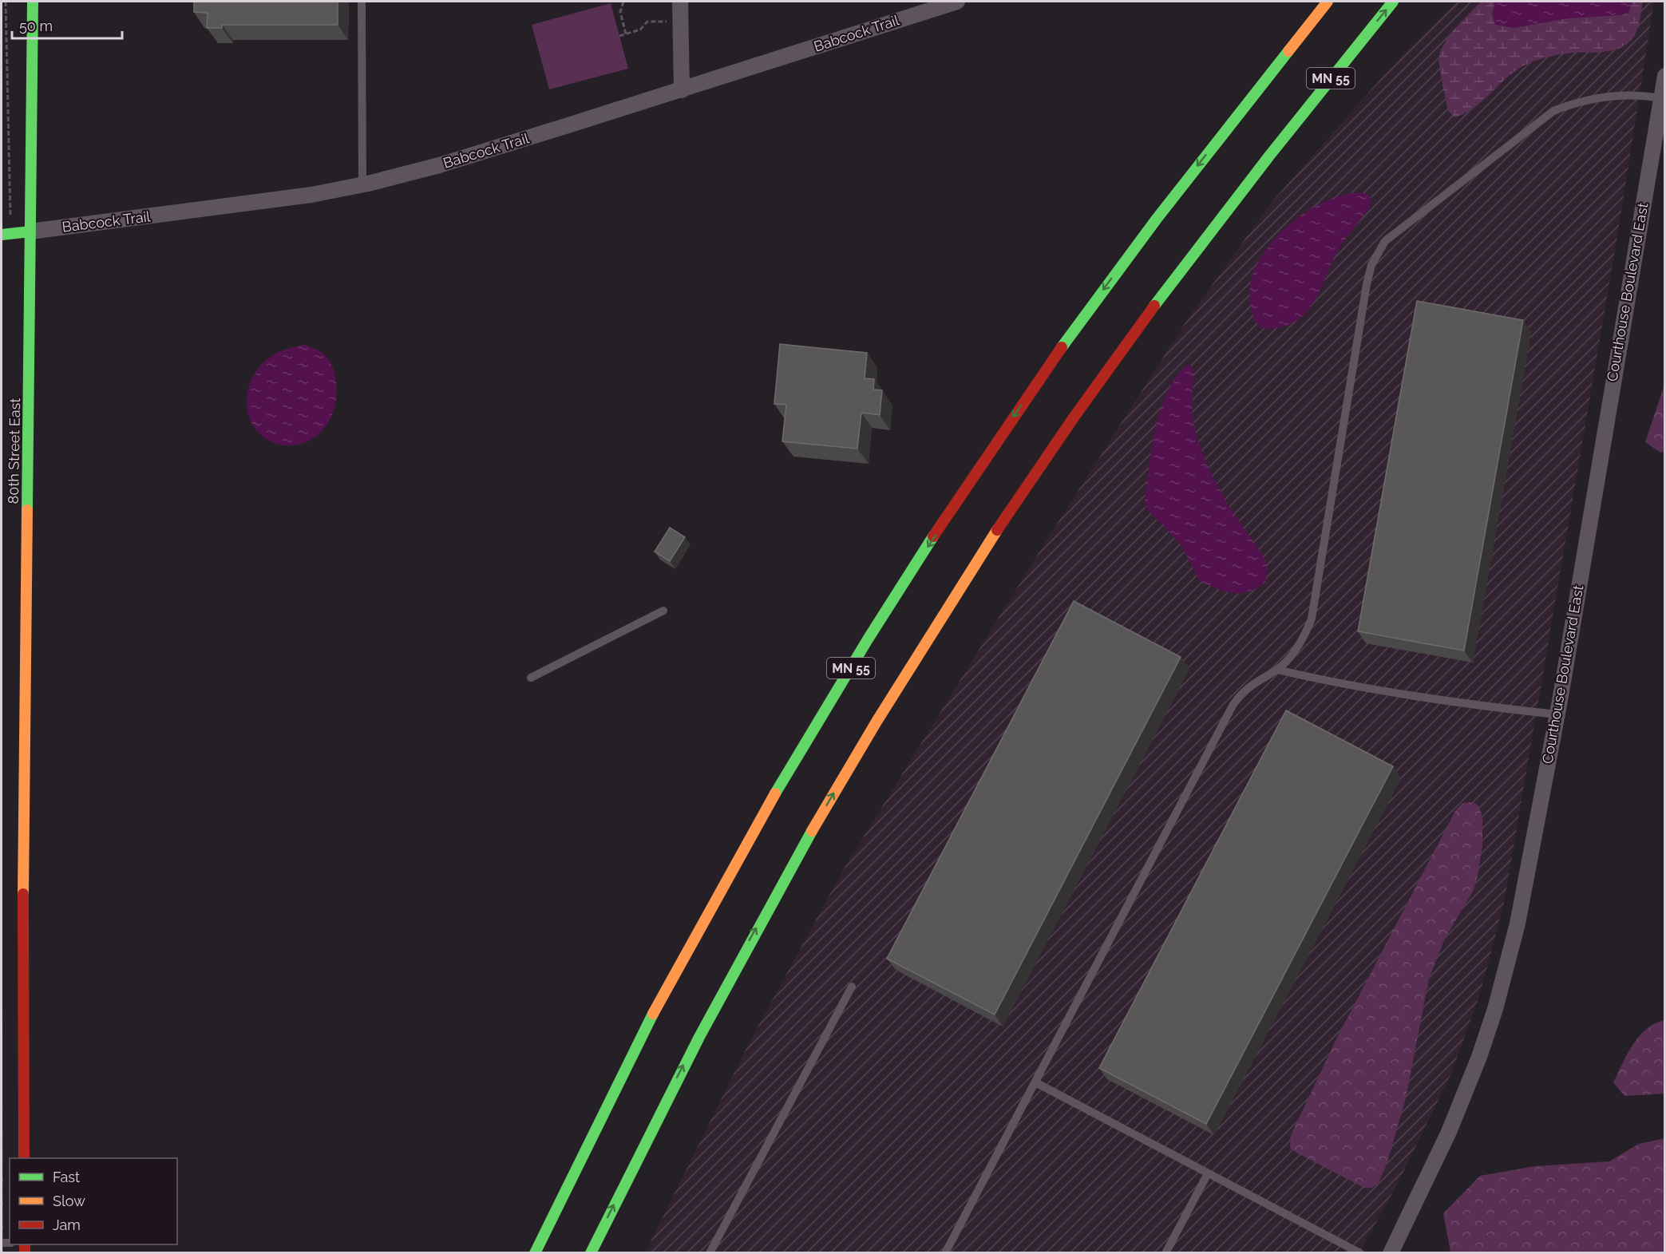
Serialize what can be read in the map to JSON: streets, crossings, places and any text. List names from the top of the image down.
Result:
{
  "streets": {
    "main road": ["Babcock Trail", "MN 55", "80th Street East"],
    "street": ["Courthouse Boulevard East"]
  },
  "crossings": [
    ["Babcock Trail", "80th Street East"]
  ],
  "legend": ["Fast", "Slow", "Jam"],
  "scale_bar": "50 m"
}
